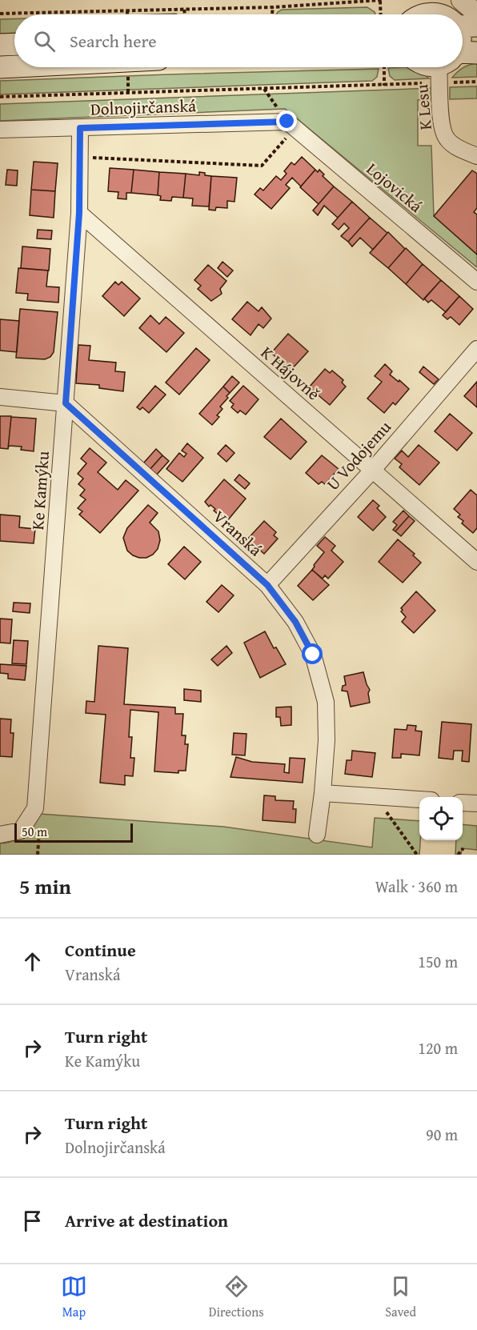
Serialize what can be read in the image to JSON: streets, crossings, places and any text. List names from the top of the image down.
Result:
{
  "streets": {
    "street": [
      "Dolnojirčanská",
      "K Lesu",
      "Lojovická",
      "K Hájovně",
      "U Vodojemu",
      "Ke Kamýku",
      "Vranská"
    ]
  },
  "crossings": [
    ["Dolnojirčanská", "Lojovická"],
    ["Dolnojirčanská", "Ke Kamýku"],
    ["K Hájovně", "U Vodojemu"],
    ["K Hájovně", "Ke Kamýku"],
    ["U Vodojemu", "Vranská"],
    ["Ke Kamýku", "Vranská"]
  ],
  "scale_bar": "50 m",
  "page": {
    "search": "Search here",
    "scale": "50 m",
    "heading": ["5 min", "Walk · 360 m"],
    "list": [
      ["Continue", "Vranská", "150 m"],
      ["Turn right", "Ke Kamýku", "120 m"],
      ["Turn right", "Dolnojirčanská", "90 m"],
      "Arrive at destination"
    ],
    "nav": ["Map", "Directions", "Saved"]
  }
}
